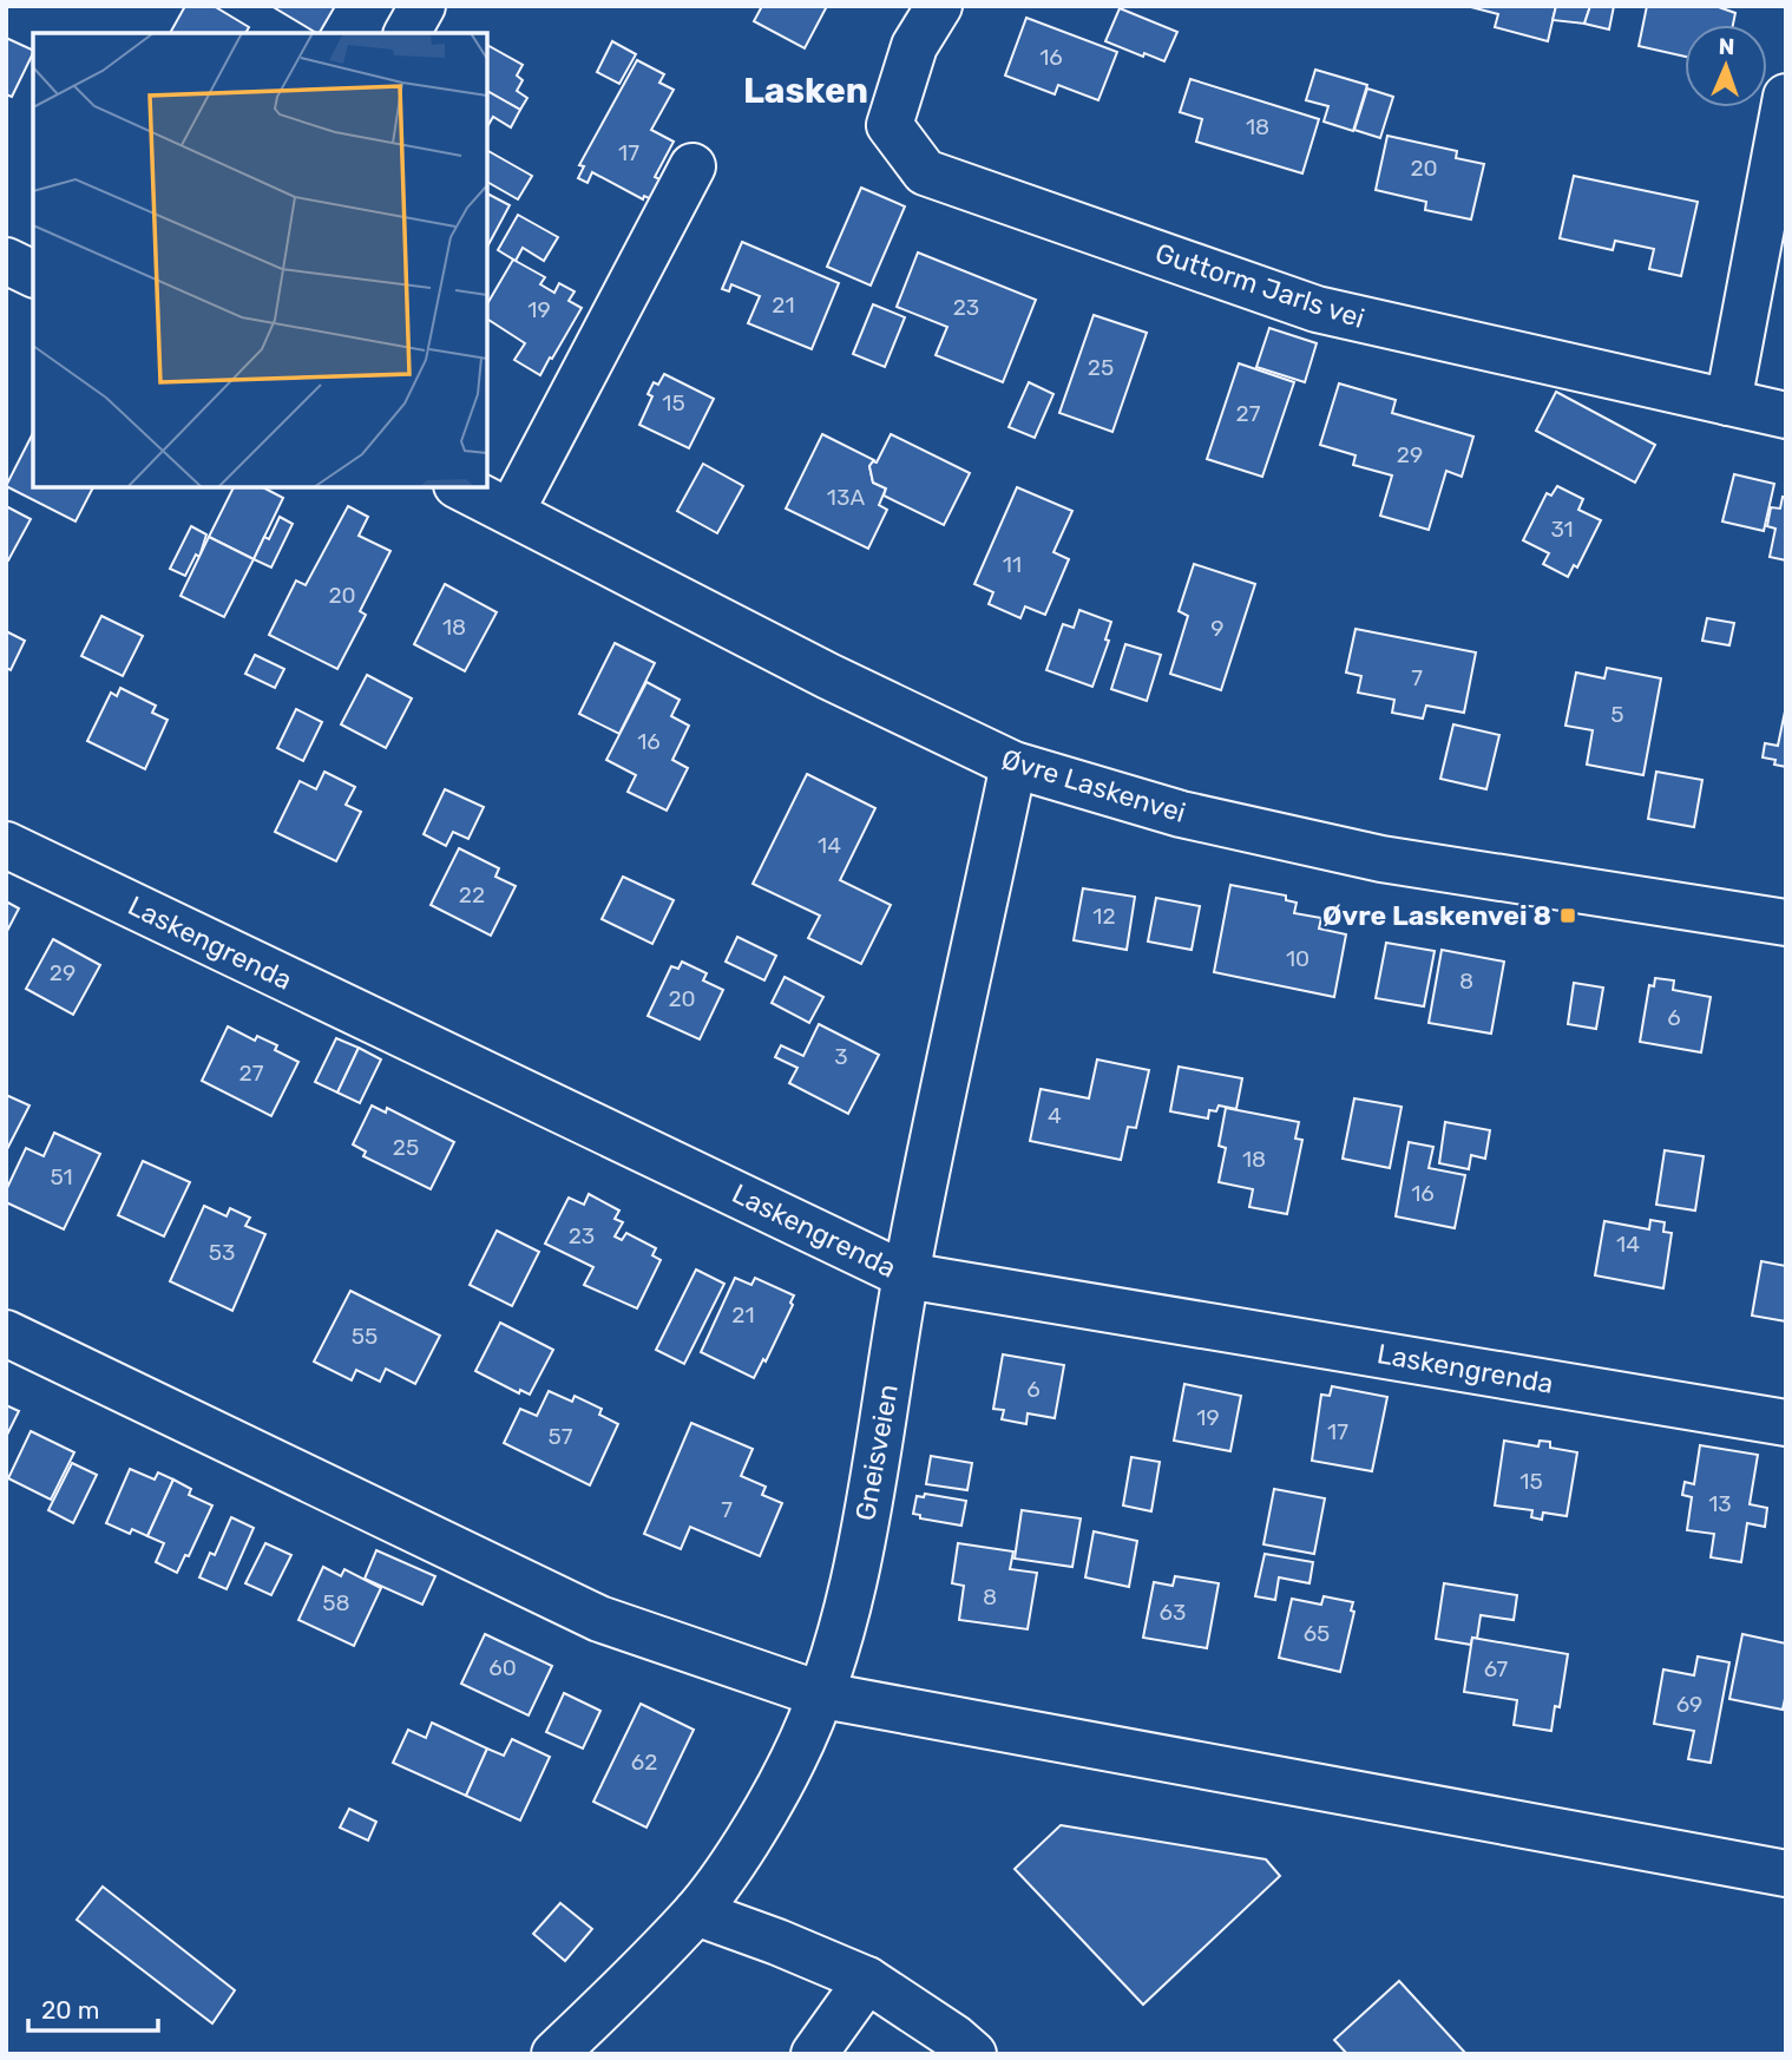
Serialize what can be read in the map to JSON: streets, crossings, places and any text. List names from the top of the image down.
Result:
{
  "streets": {
    "street": [
      "Guttorm Jarls vei",
      "Øvre Laskenvei",
      "Laskengrenda",
      "Gneisveien"
    ]
  },
  "crossings": [
    ["Øvre Laskenvei", "Gneisveien"],
    ["Laskengrenda", "Gneisveien"]
  ],
  "districts": ["Lasken"],
  "places": {
    "transit": ["Øvre Laskenvei 8"]
  },
  "house_numbers": [
    "16",
    "18",
    "17",
    "20",
    "21",
    "23",
    "19",
    "25",
    "15",
    "27",
    "29",
    "13A",
    "31",
    "11",
    "20",
    "18",
    "9",
    "7",
    "5",
    "16",
    "14",
    "22",
    "12",
    "10",
    "29",
    "8",
    "20",
    "6",
    "3",
    "27",
    "4",
    "25",
    "18",
    "51",
    "16",
    "23",
    "14",
    "53",
    "21",
    "55",
    "6",
    "19",
    "17",
    "57",
    "15",
    "13",
    "7",
    "8",
    "58",
    "63",
    "65",
    "60",
    "67",
    "69",
    "62"
  ],
  "scale_bar": "20 m",
  "north": "top"
}
